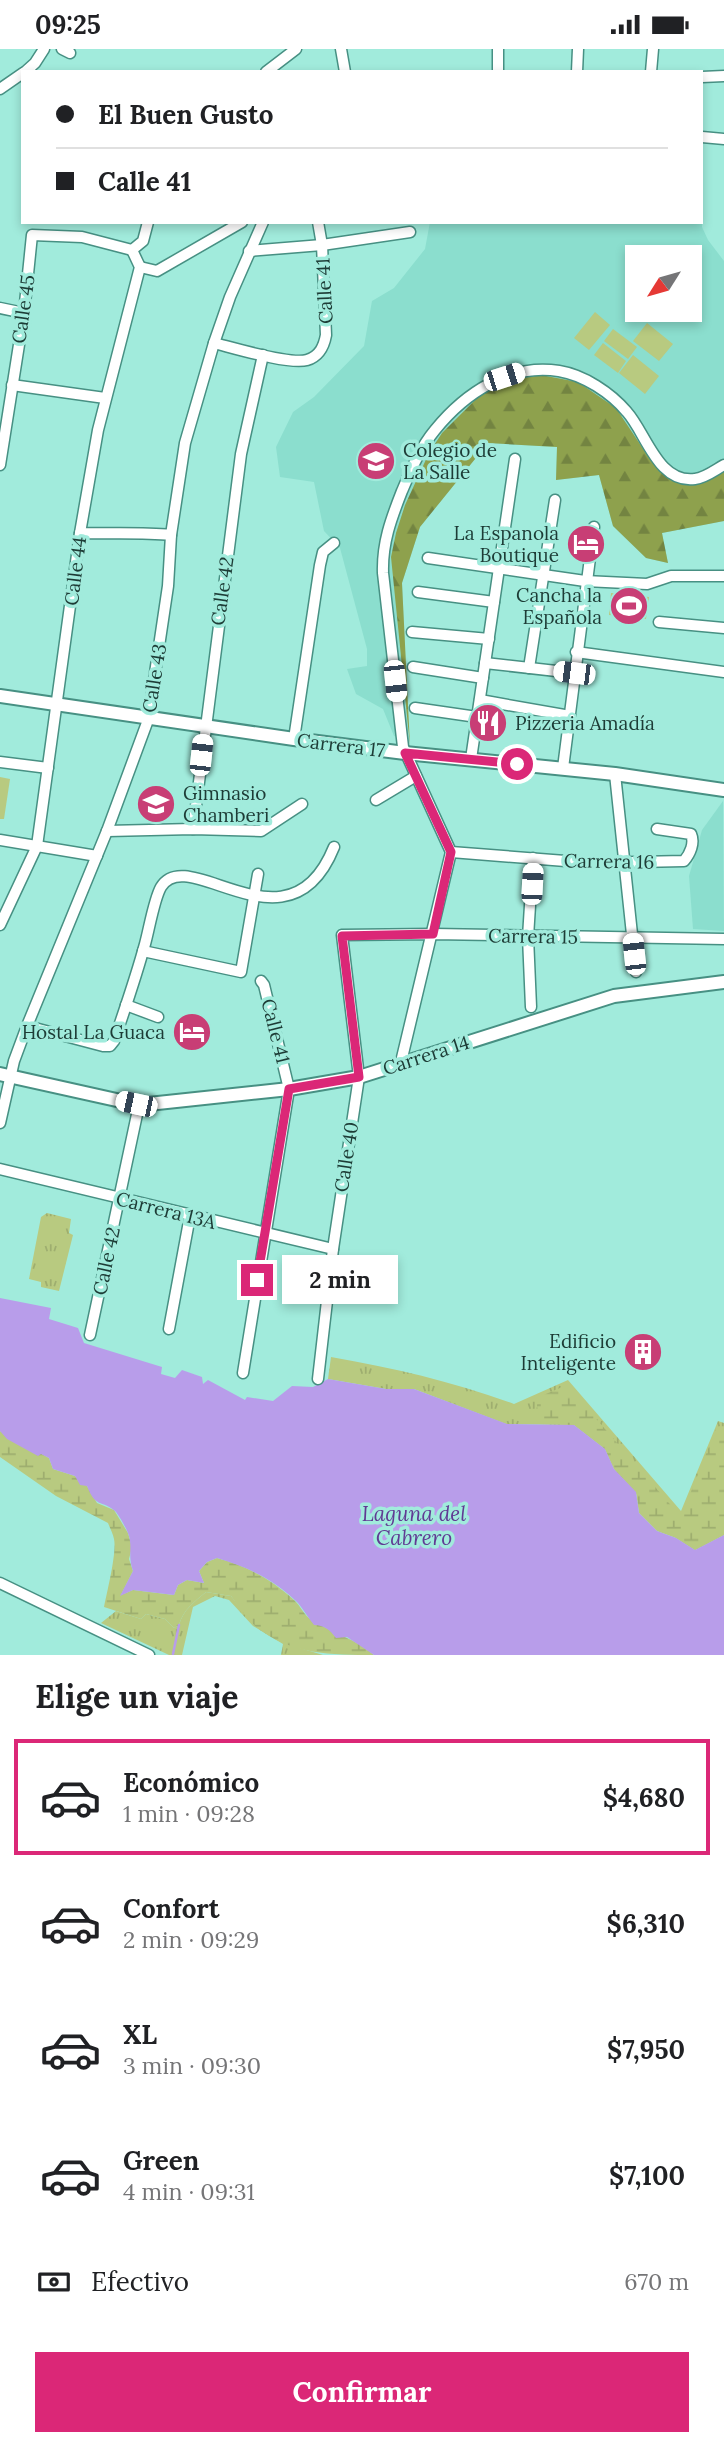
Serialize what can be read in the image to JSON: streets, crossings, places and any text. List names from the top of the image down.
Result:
{
  "streets": {
    "main road": ["Carrera 17", "Carrera 14"],
    "street": [
      "Calle 41",
      "Calle 45",
      "Calle 44",
      "Calle 42",
      "Calle 43",
      "Carrera 16",
      "Carrera 15",
      "Calle 40",
      "Carrera 13A"
    ]
  },
  "crossings": [
    ["Calle 41", "Calle 42"],
    ["Calle 41", "Carrera 14"],
    ["Calle 41", "Carrera 13A"],
    ["Calle 44", "Carrera 17"],
    ["Calle 42", "Carrera 17"],
    ["Calle 42", "Carrera 14"],
    ["Calle 42", "Carrera 13A"],
    ["Calle 43", "Carrera 17"],
    ["Calle 43", "Carrera 14"],
    ["Carrera 15", "Calle 40"],
    ["Carrera 14", "Calle 40"],
    ["Calle 40", "Carrera 13A"]
  ],
  "water": ["Laguna del Cabrero"],
  "places": {
    "school or university": ["Colegio de La Salle", "Gimnasio Chamberi"],
    "hotel": ["La Espanola Boutique", "Hostal La Guaca"],
    "sports": ["Cancha la Española"],
    "restaurant": ["Pizzeria Amadía"],
    "building": ["Edificio Inteligente"]
  },
  "north": "bottom left",
  "page": {
    "status": "09:25",
    "banner": ["El Buen Gusto", "Calle 41"],
    "bubble": "2 min",
    "heading": "Elige un viaje",
    "list": [
      {
        "name": "Económico",
        "note": "1 min · 09:28",
        "value": "$4,680"
      },
      {
        "name": "Confort",
        "note": "2 min · 09:29",
        "value": "$6,310"
      },
      {
        "name": "XL",
        "note": "3 min · 09:30",
        "value": "$7,950"
      },
      {
        "name": "Green",
        "note": "4 min · 09:31",
        "value": "$7,100"
      }
    ],
    "pay": ["Efectivo", "670 m"],
    "buttons": "Confirmar"
  }
}
